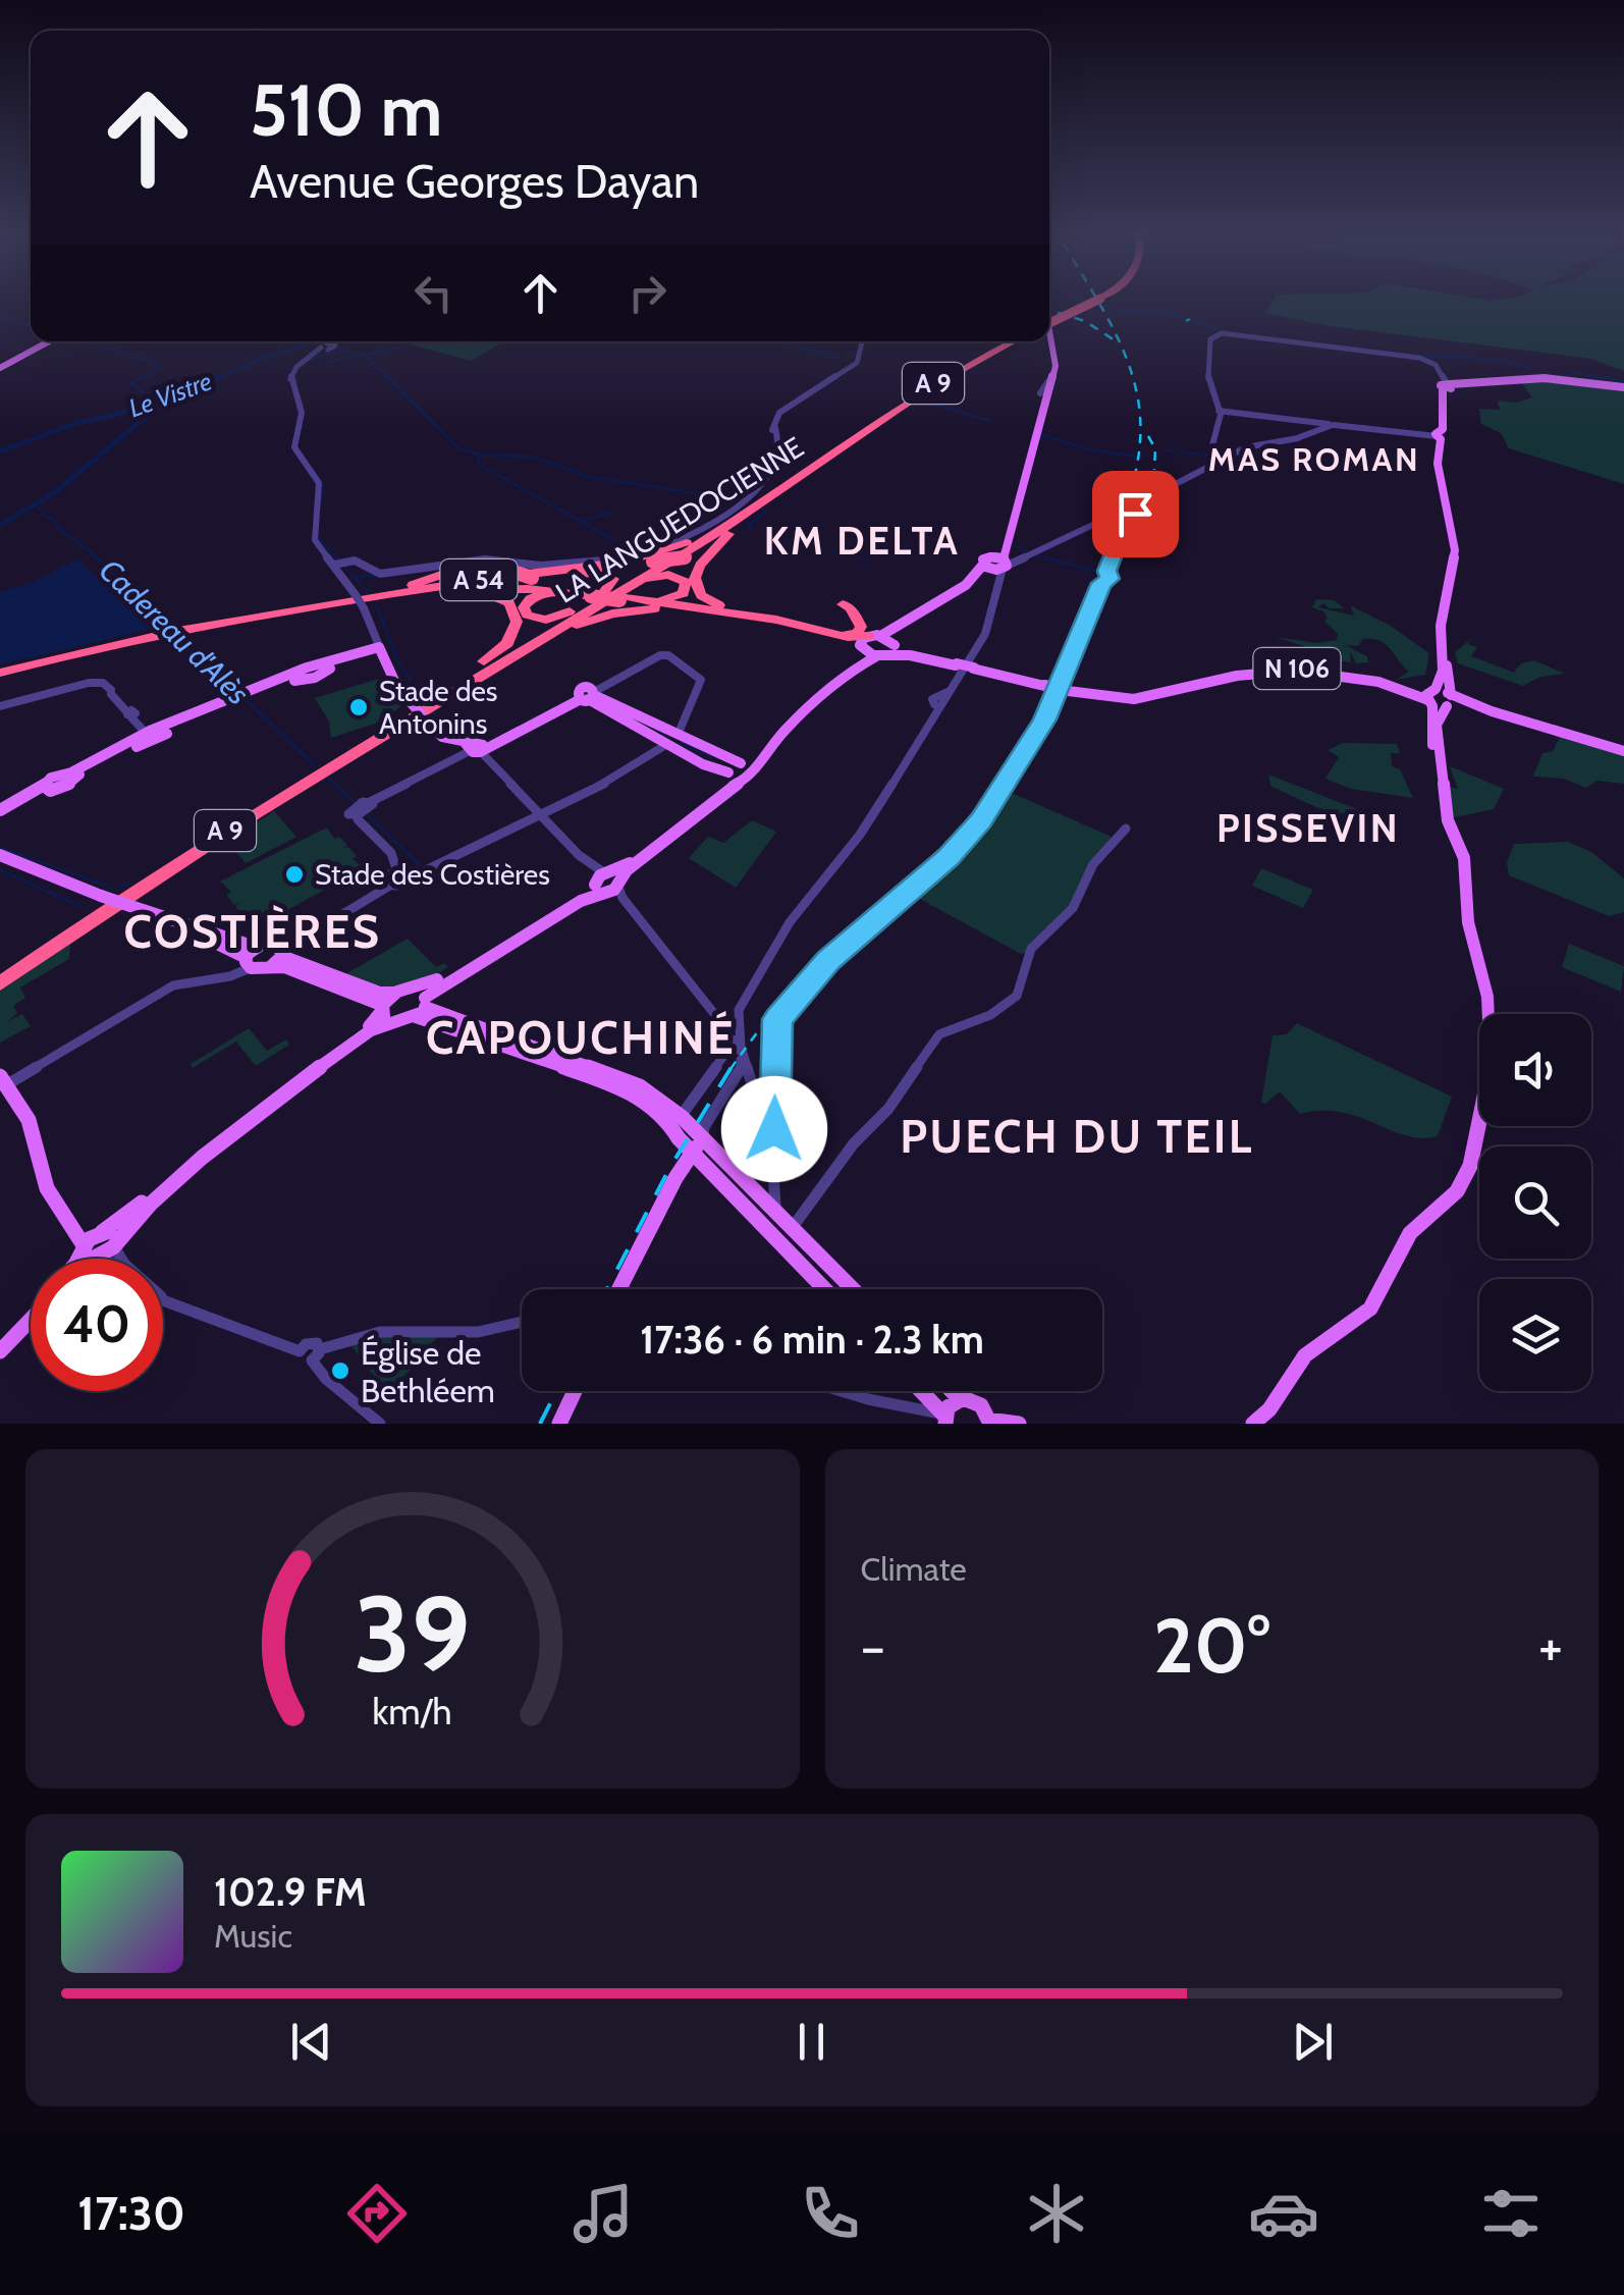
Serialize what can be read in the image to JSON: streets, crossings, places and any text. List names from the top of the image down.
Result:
{
  "streets": {
    "highway": ["A 9", "LA LANGUEDOCIENNE", "A 54"],
    "main road": ["N 106"]
  },
  "crossings": [
    ["LA LANGUEDOCIENNE", "A 54"]
  ],
  "districts": [
    "MAS ROMAN",
    "KM DELTA",
    "PISSEVIN",
    "COSTIÈRES",
    "CAPOUCHINÉ",
    "PUECH DU TEIL"
  ],
  "water": ["Le Vistre", "Cadereau d'Alès"],
  "places": ["Stade des Antonins", "Stade des Costières", "Église de Bethléem"],
  "page": {
    "turn": ["510 m", "Avenue Georges Dayan"],
    "limit": "40",
    "trip": "17:36 · 6 min · 2.3 km",
    "tile": "Climate",
    "heat": ["−", "20°", "+"],
    "song": ["102.9 FM", "Music"],
    "tabs": "17:30",
    "gauge": ["39", "km/h"]
  }
}
